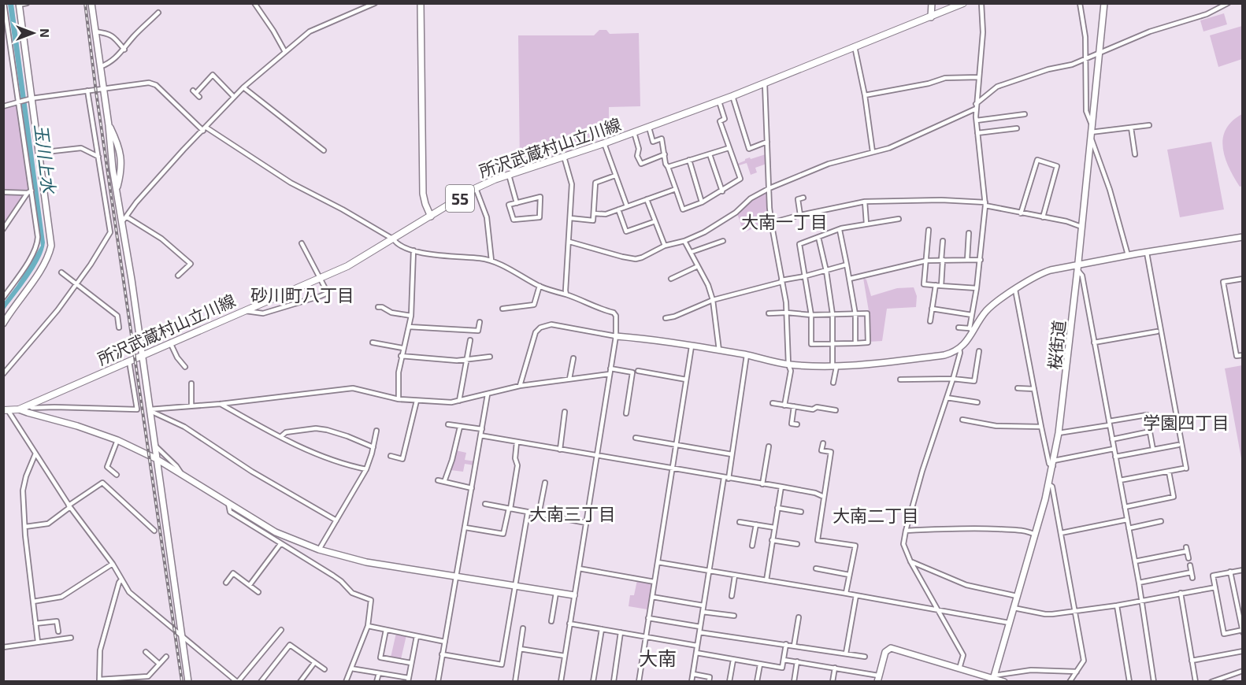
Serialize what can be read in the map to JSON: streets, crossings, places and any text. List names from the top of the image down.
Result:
{
  "streets": {
    "main road": ["所沢武蔵村山立川線", "55"],
    "street": ["桜街道"]
  },
  "districts": [
    "大南一丁目",
    "砂川町八丁目",
    "学園四丁目",
    "大南三丁目",
    "大南二丁目",
    "大南"
  ],
  "water": ["玉川上水"],
  "north": "right"
}
